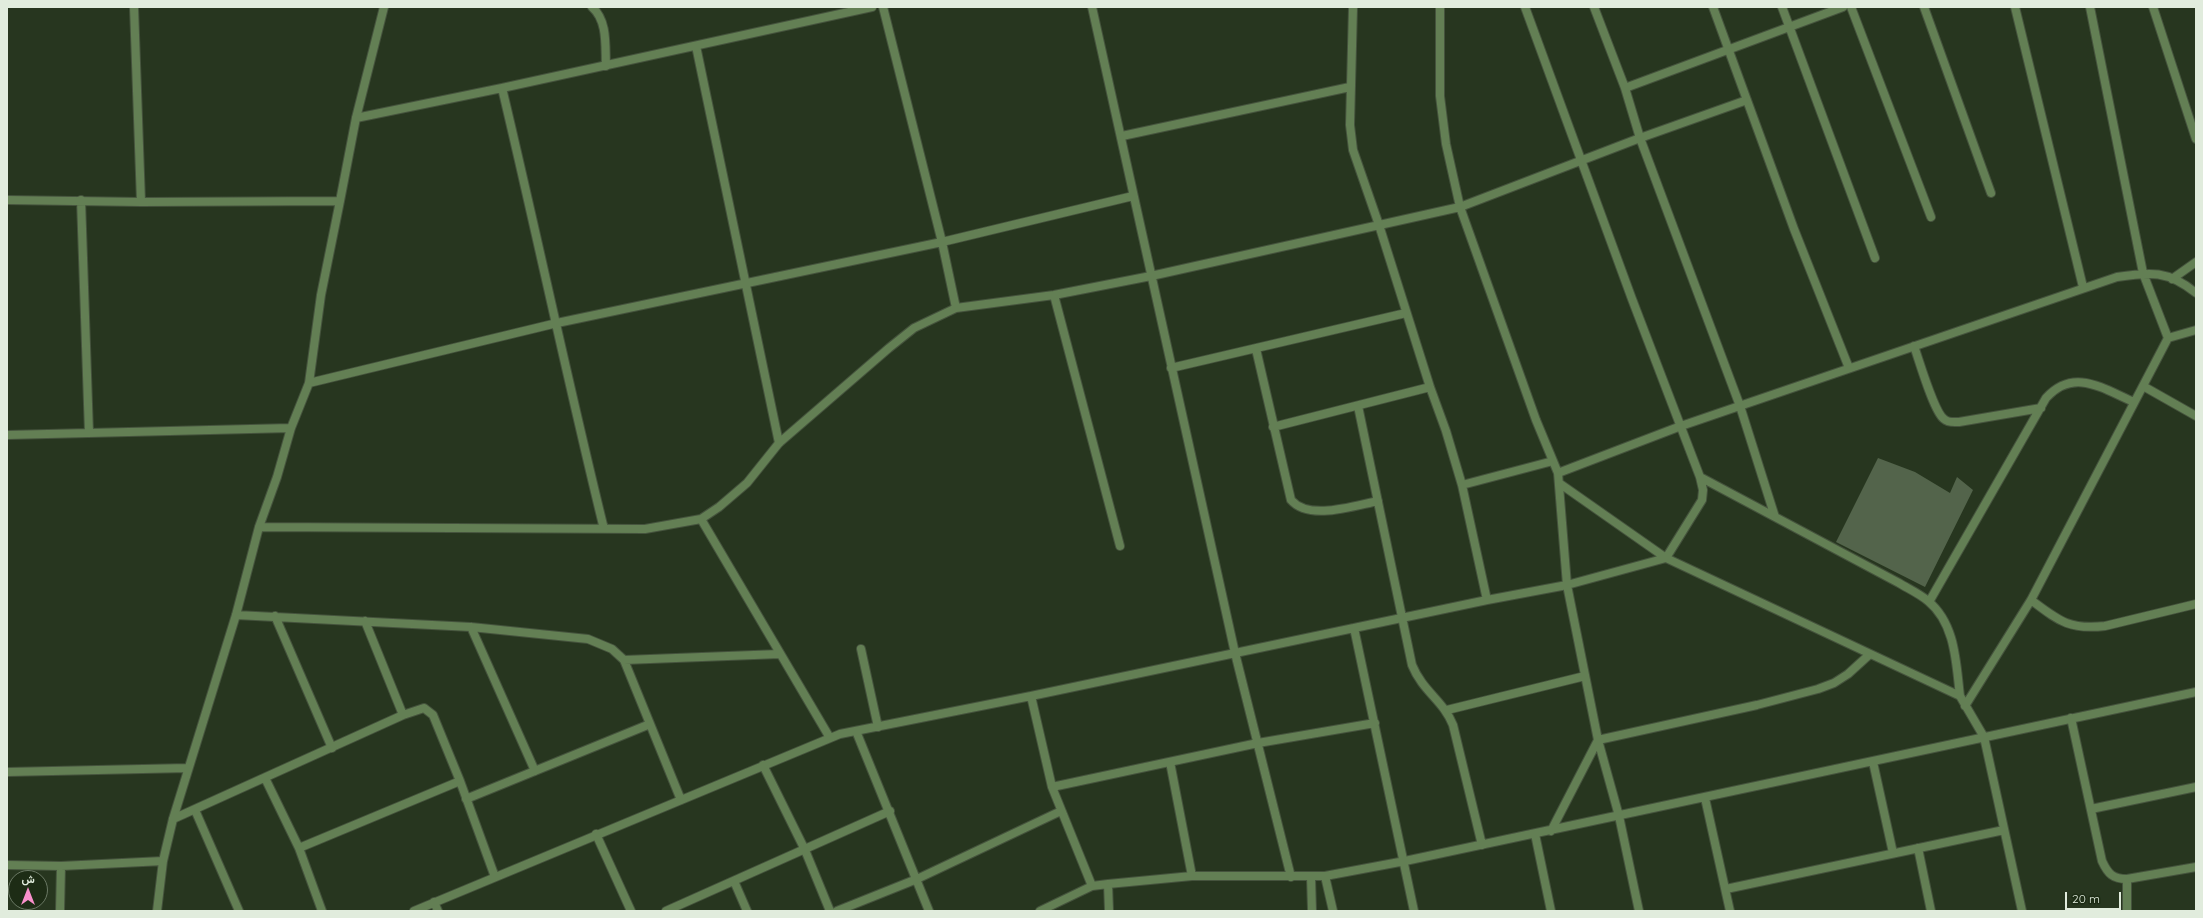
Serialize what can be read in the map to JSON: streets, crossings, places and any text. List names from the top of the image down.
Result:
{
  "scale_bar": "20 m",
  "north": "top"
}
